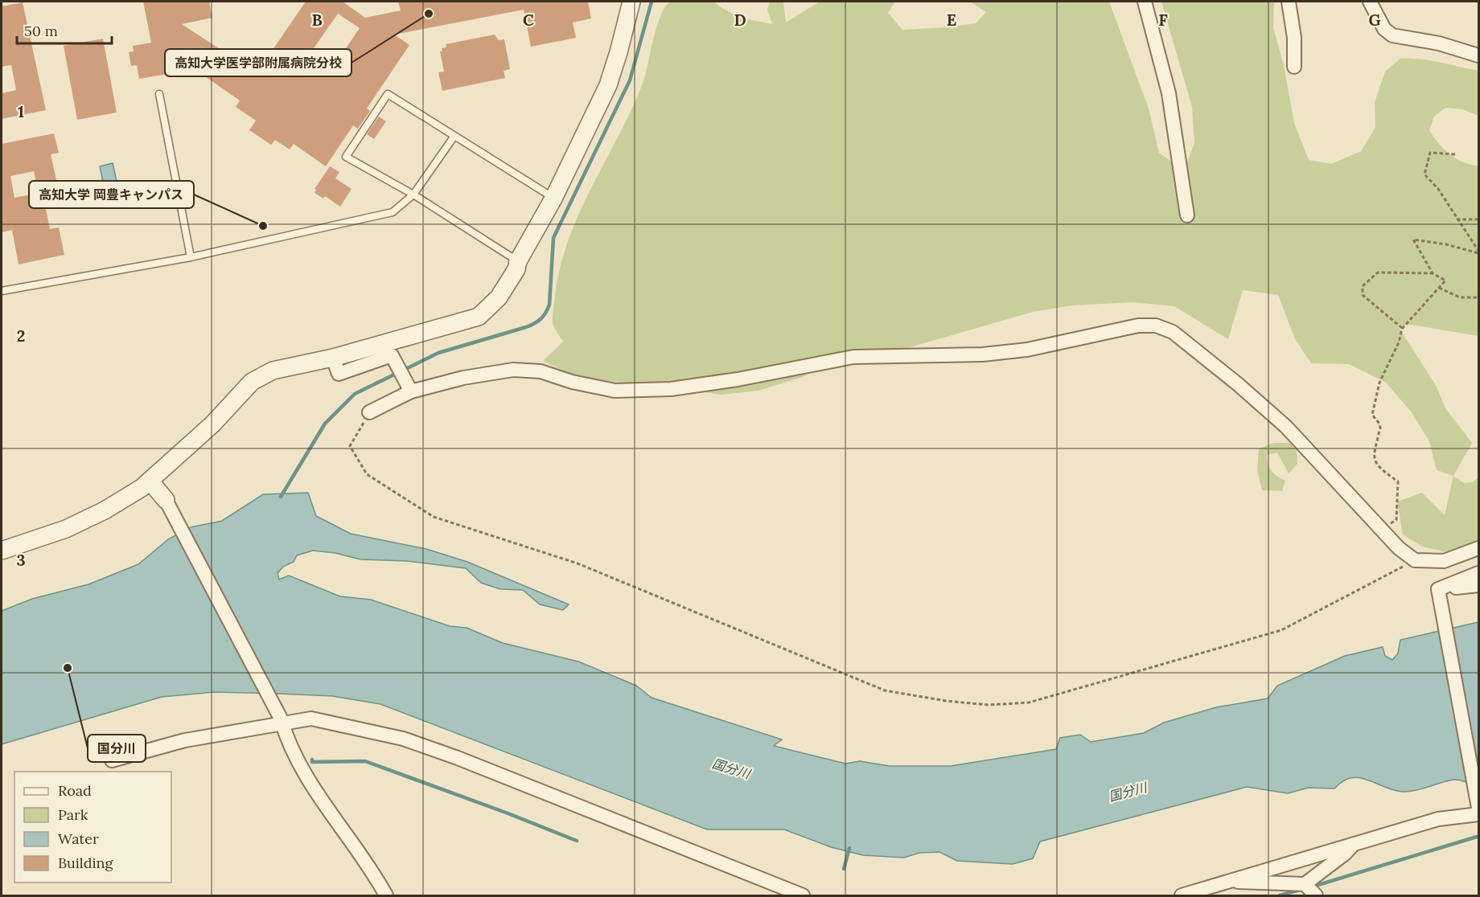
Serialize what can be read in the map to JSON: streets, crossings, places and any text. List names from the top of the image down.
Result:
{
  "water": ["国分川"],
  "places": ["高知大学医学部附属病院分校", "高知大学 岡豊キャンパス", "国分川"],
  "legend": [
    "Road",
    "Park",
    "Water",
    "Building"
  ],
  "scale_bar": "50 m",
  "grid": {
    "columns": [
      "B",
      "C",
      "D",
      "E",
      "F",
      "G"
    ],
    "rows": ["1", "2", "3"]
  }
}
